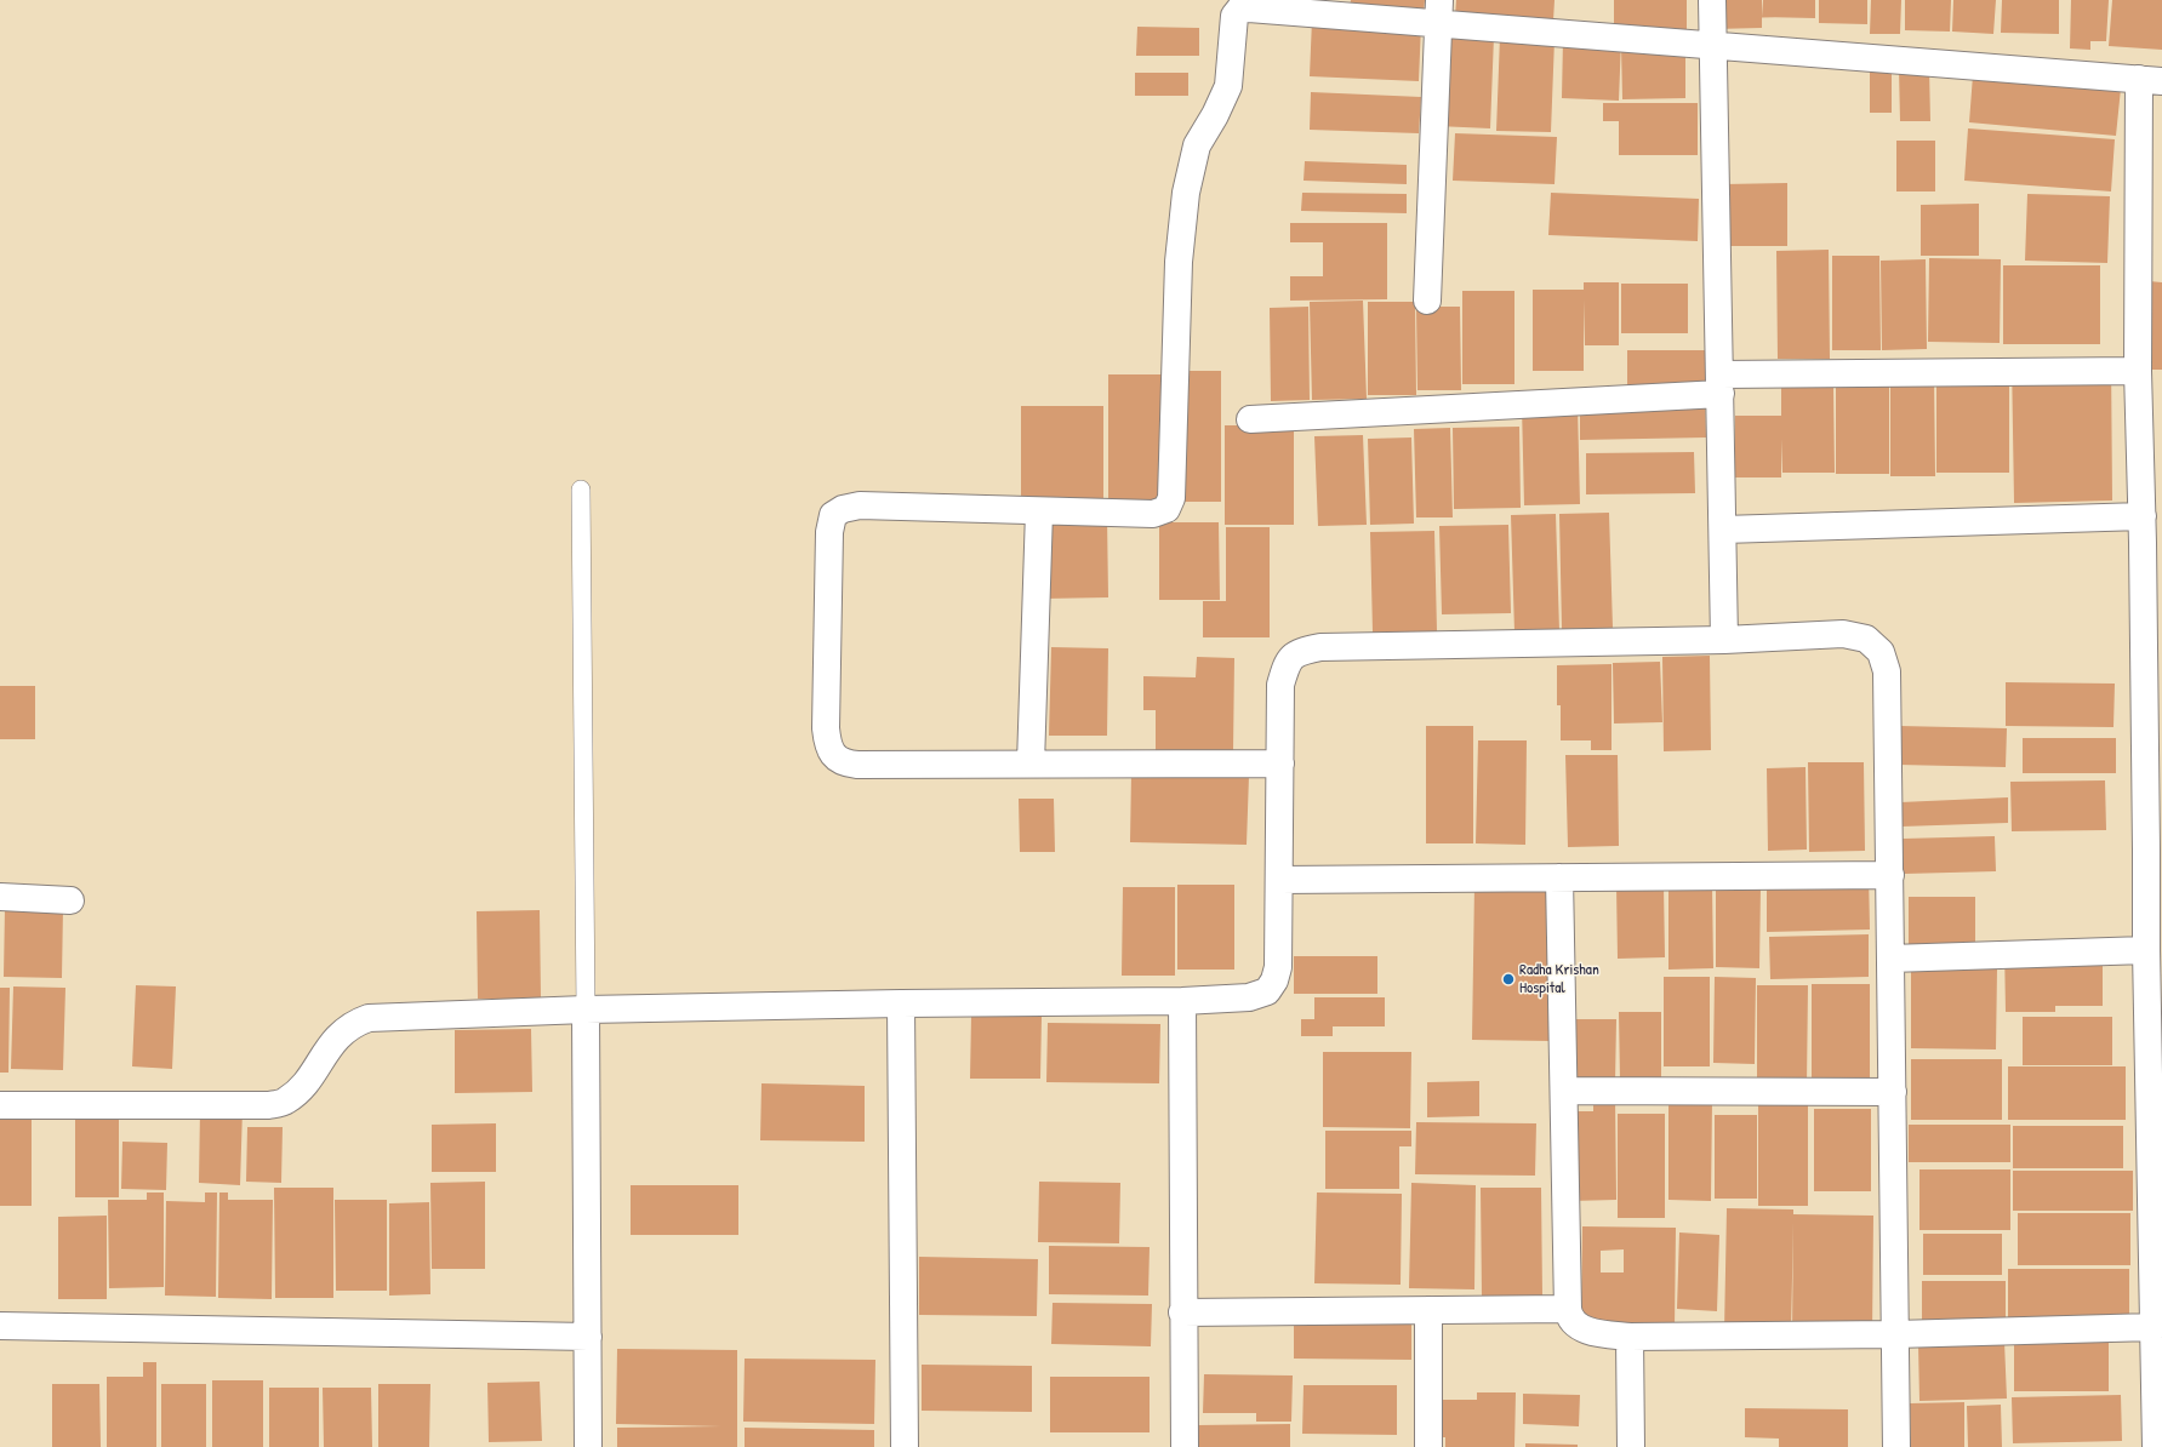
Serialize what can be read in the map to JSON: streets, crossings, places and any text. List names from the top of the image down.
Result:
{
  "places": ["Radha Krishan Hospital"]
}
